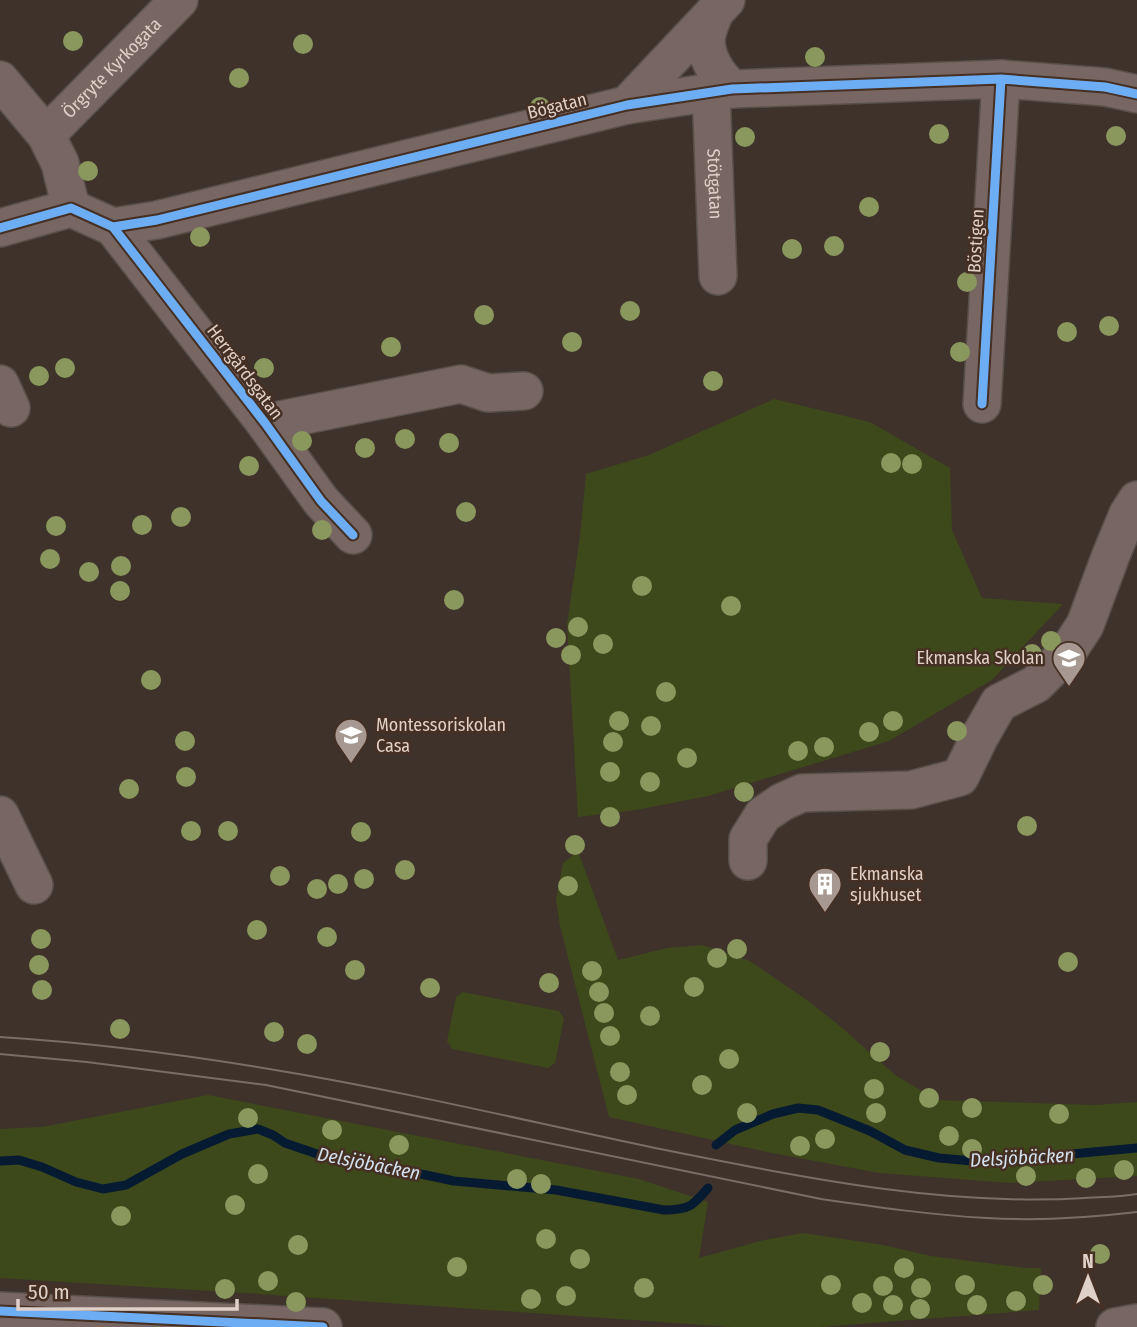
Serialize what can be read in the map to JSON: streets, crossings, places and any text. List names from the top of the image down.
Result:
{
  "streets": {
    "street": [
      "Örgryte Kyrkogata",
      "Bögatan",
      "Stötgatan",
      "Böstigen",
      "Herrgårdsgatan"
    ]
  },
  "crossings": [
    ["Bögatan", "Stötgatan"],
    ["Bögatan", "Böstigen"],
    ["Bögatan", "Herrgårdsgatan"]
  ],
  "water": ["Delsjöbäcken"],
  "places": {
    "school or university": ["Ekmanska Skolan", "Montessoriskolan Casa"],
    "building": ["Ekmanska sjukhuset"]
  },
  "scale_bar": "50 m",
  "north": "top"
}
